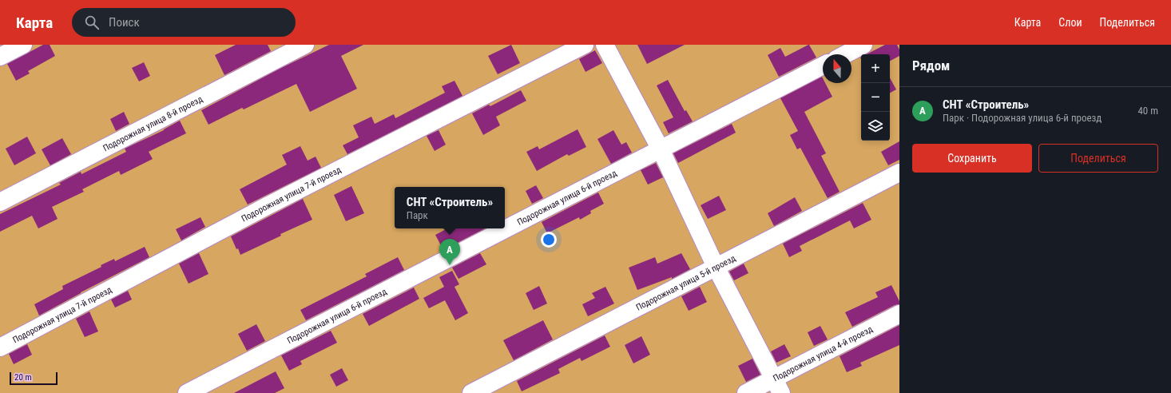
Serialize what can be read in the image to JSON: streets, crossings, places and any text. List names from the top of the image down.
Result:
{
  "streets": {
    "street": [
      "Подорожная улица 8-й проезд",
      "Подорожная улица 7-й проезд",
      "Подорожная улица 6-й проезд",
      "Подорожная улица 5-й проезд",
      "Подорожная улица 4-й проезд"
    ]
  },
  "scale_bar": "20 m",
  "north": "top",
  "page": {
    "header": "Карта",
    "search": "Поиск",
    "nav": ["Карта", "Слои", "Поделиться"],
    "heading": "Рядом",
    "map_buttons": ["+", "−"],
    "list": [
      {
        "mark": "A",
        "name": "СНТ «Строитель»",
        "note": "Парк · Подорожная улица 6-й проезд",
        "value": "40 m"
      }
    ],
    "buttons": ["Сохранить", "Поделиться"],
    "popup": ["СНТ «Строитель»", "Парк"],
    "pins": "A",
    "scale": "20 m"
  }
}
